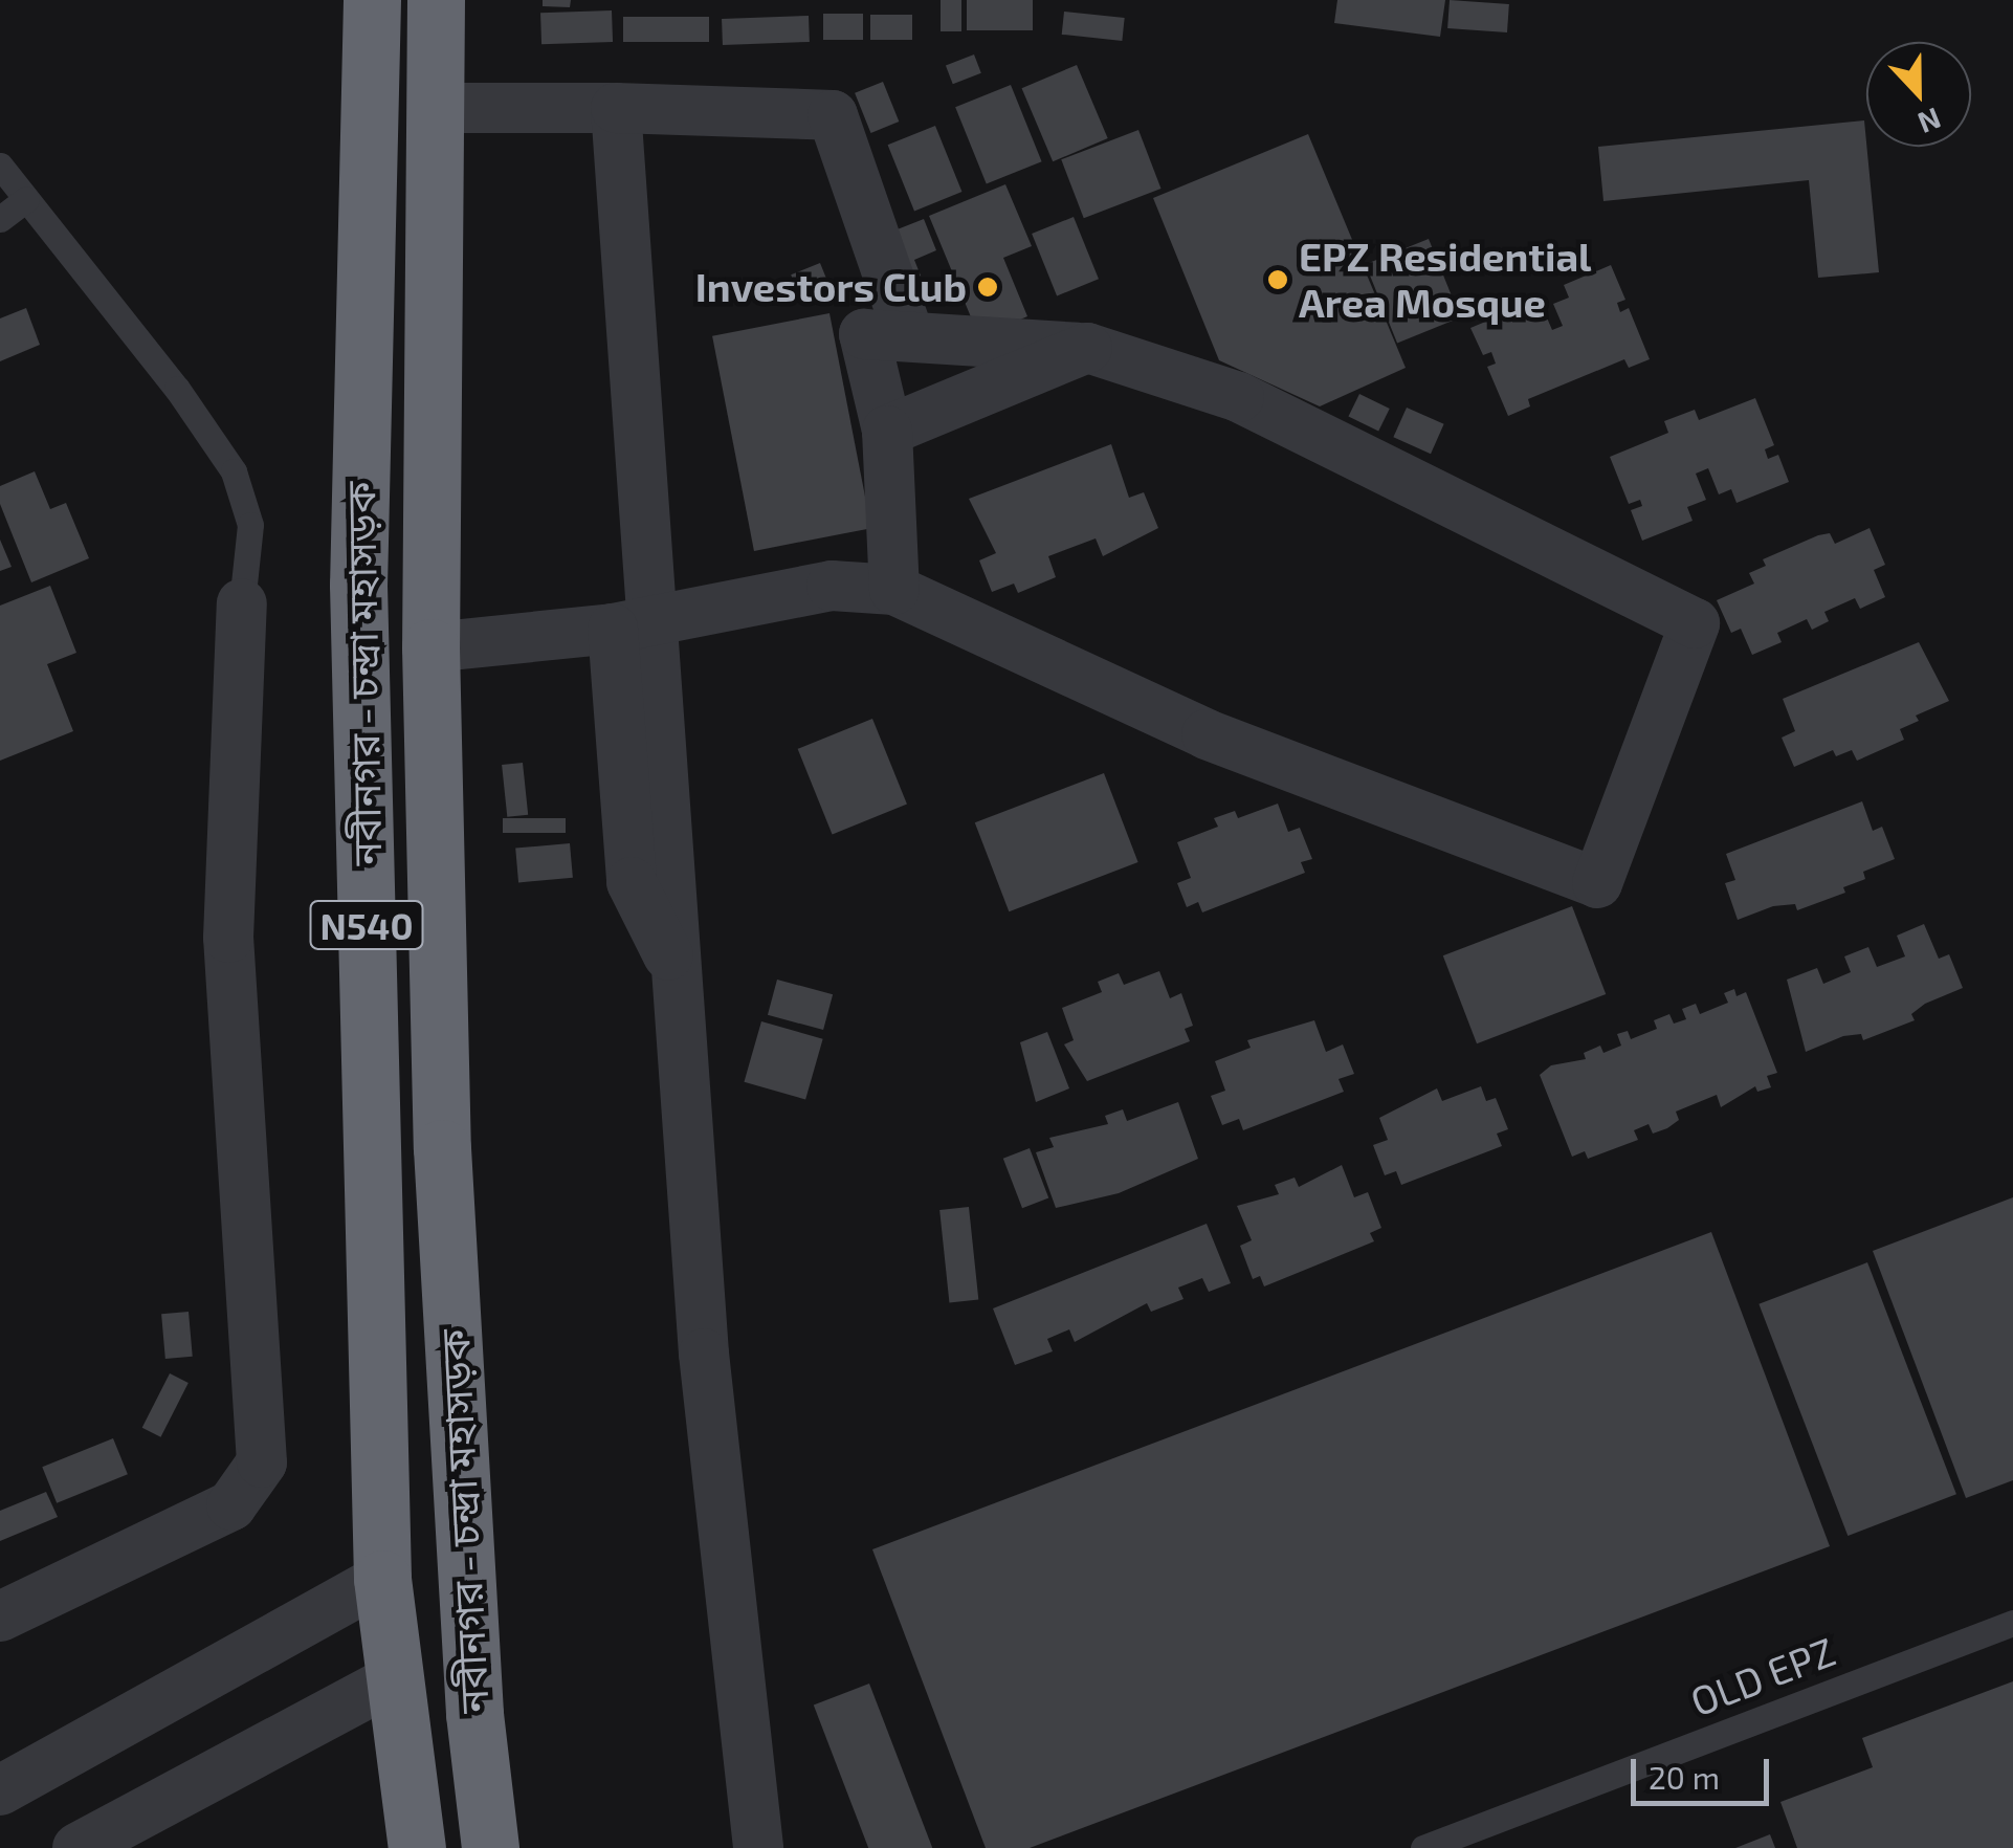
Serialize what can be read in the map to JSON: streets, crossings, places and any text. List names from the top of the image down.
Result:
{
  "streets": {
    "highway": ["নবীনগর - চন্দ্রা মহাসড়ক", "N540"],
    "lane": ["OLD EPZ"]
  },
  "places": ["EPZ Residential Area Mosque", "Investors Club"],
  "scale_bar": "20 m",
  "north": "bottom"
}
